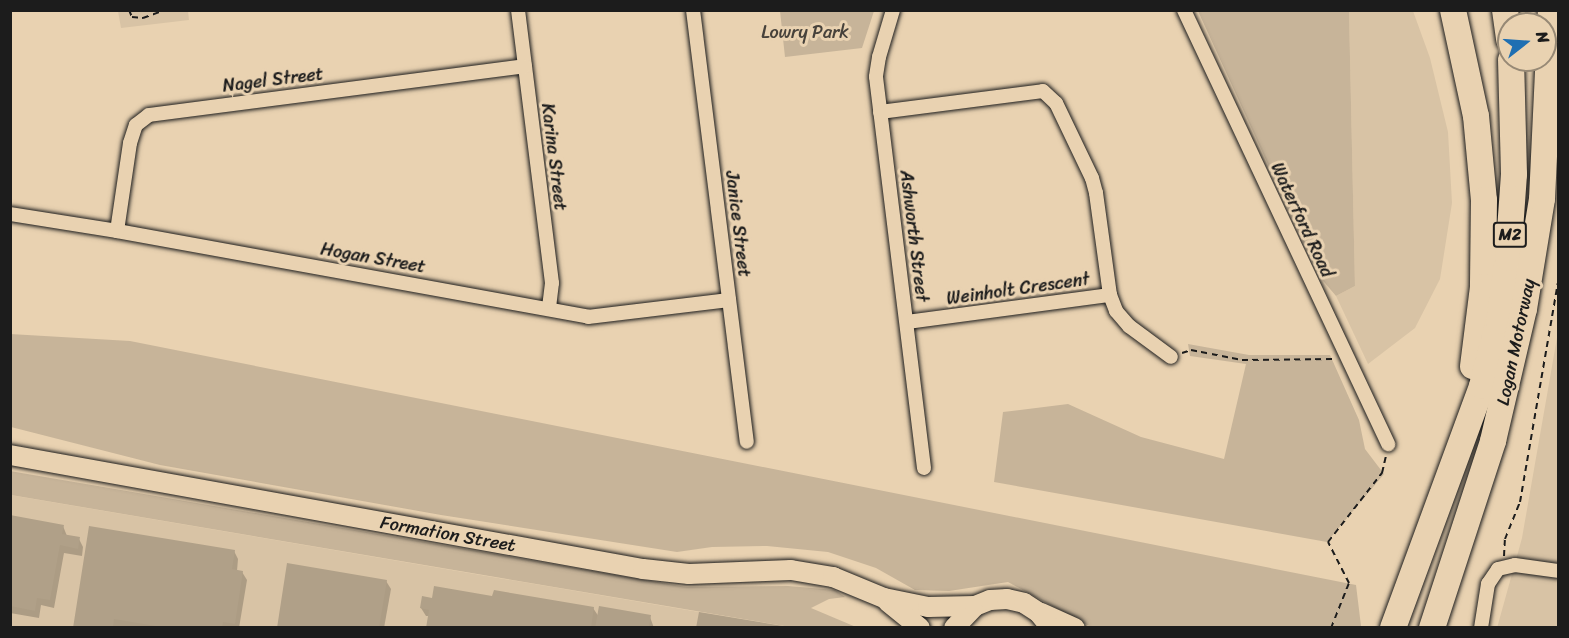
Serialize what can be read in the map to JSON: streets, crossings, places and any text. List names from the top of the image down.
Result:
{
  "streets": {
    "highway": ["M2", "Logan Motorway"],
    "main road": ["Formation Street"],
    "street": [
      "Nagel Street",
      "Karina Street",
      "Waterford Road",
      "Janice Street",
      "Ashworth Street",
      "Hogan Street",
      "Weinholt Crescent"
    ]
  },
  "crossings": [
    ["Nagel Street", "Karina Street"],
    ["Nagel Street", "Hogan Street"],
    ["Karina Street", "Hogan Street"],
    ["Janice Street", "Hogan Street"],
    ["Ashworth Street", "Weinholt Crescent"]
  ],
  "parks": ["Lowry Park"],
  "north": "right"
}
